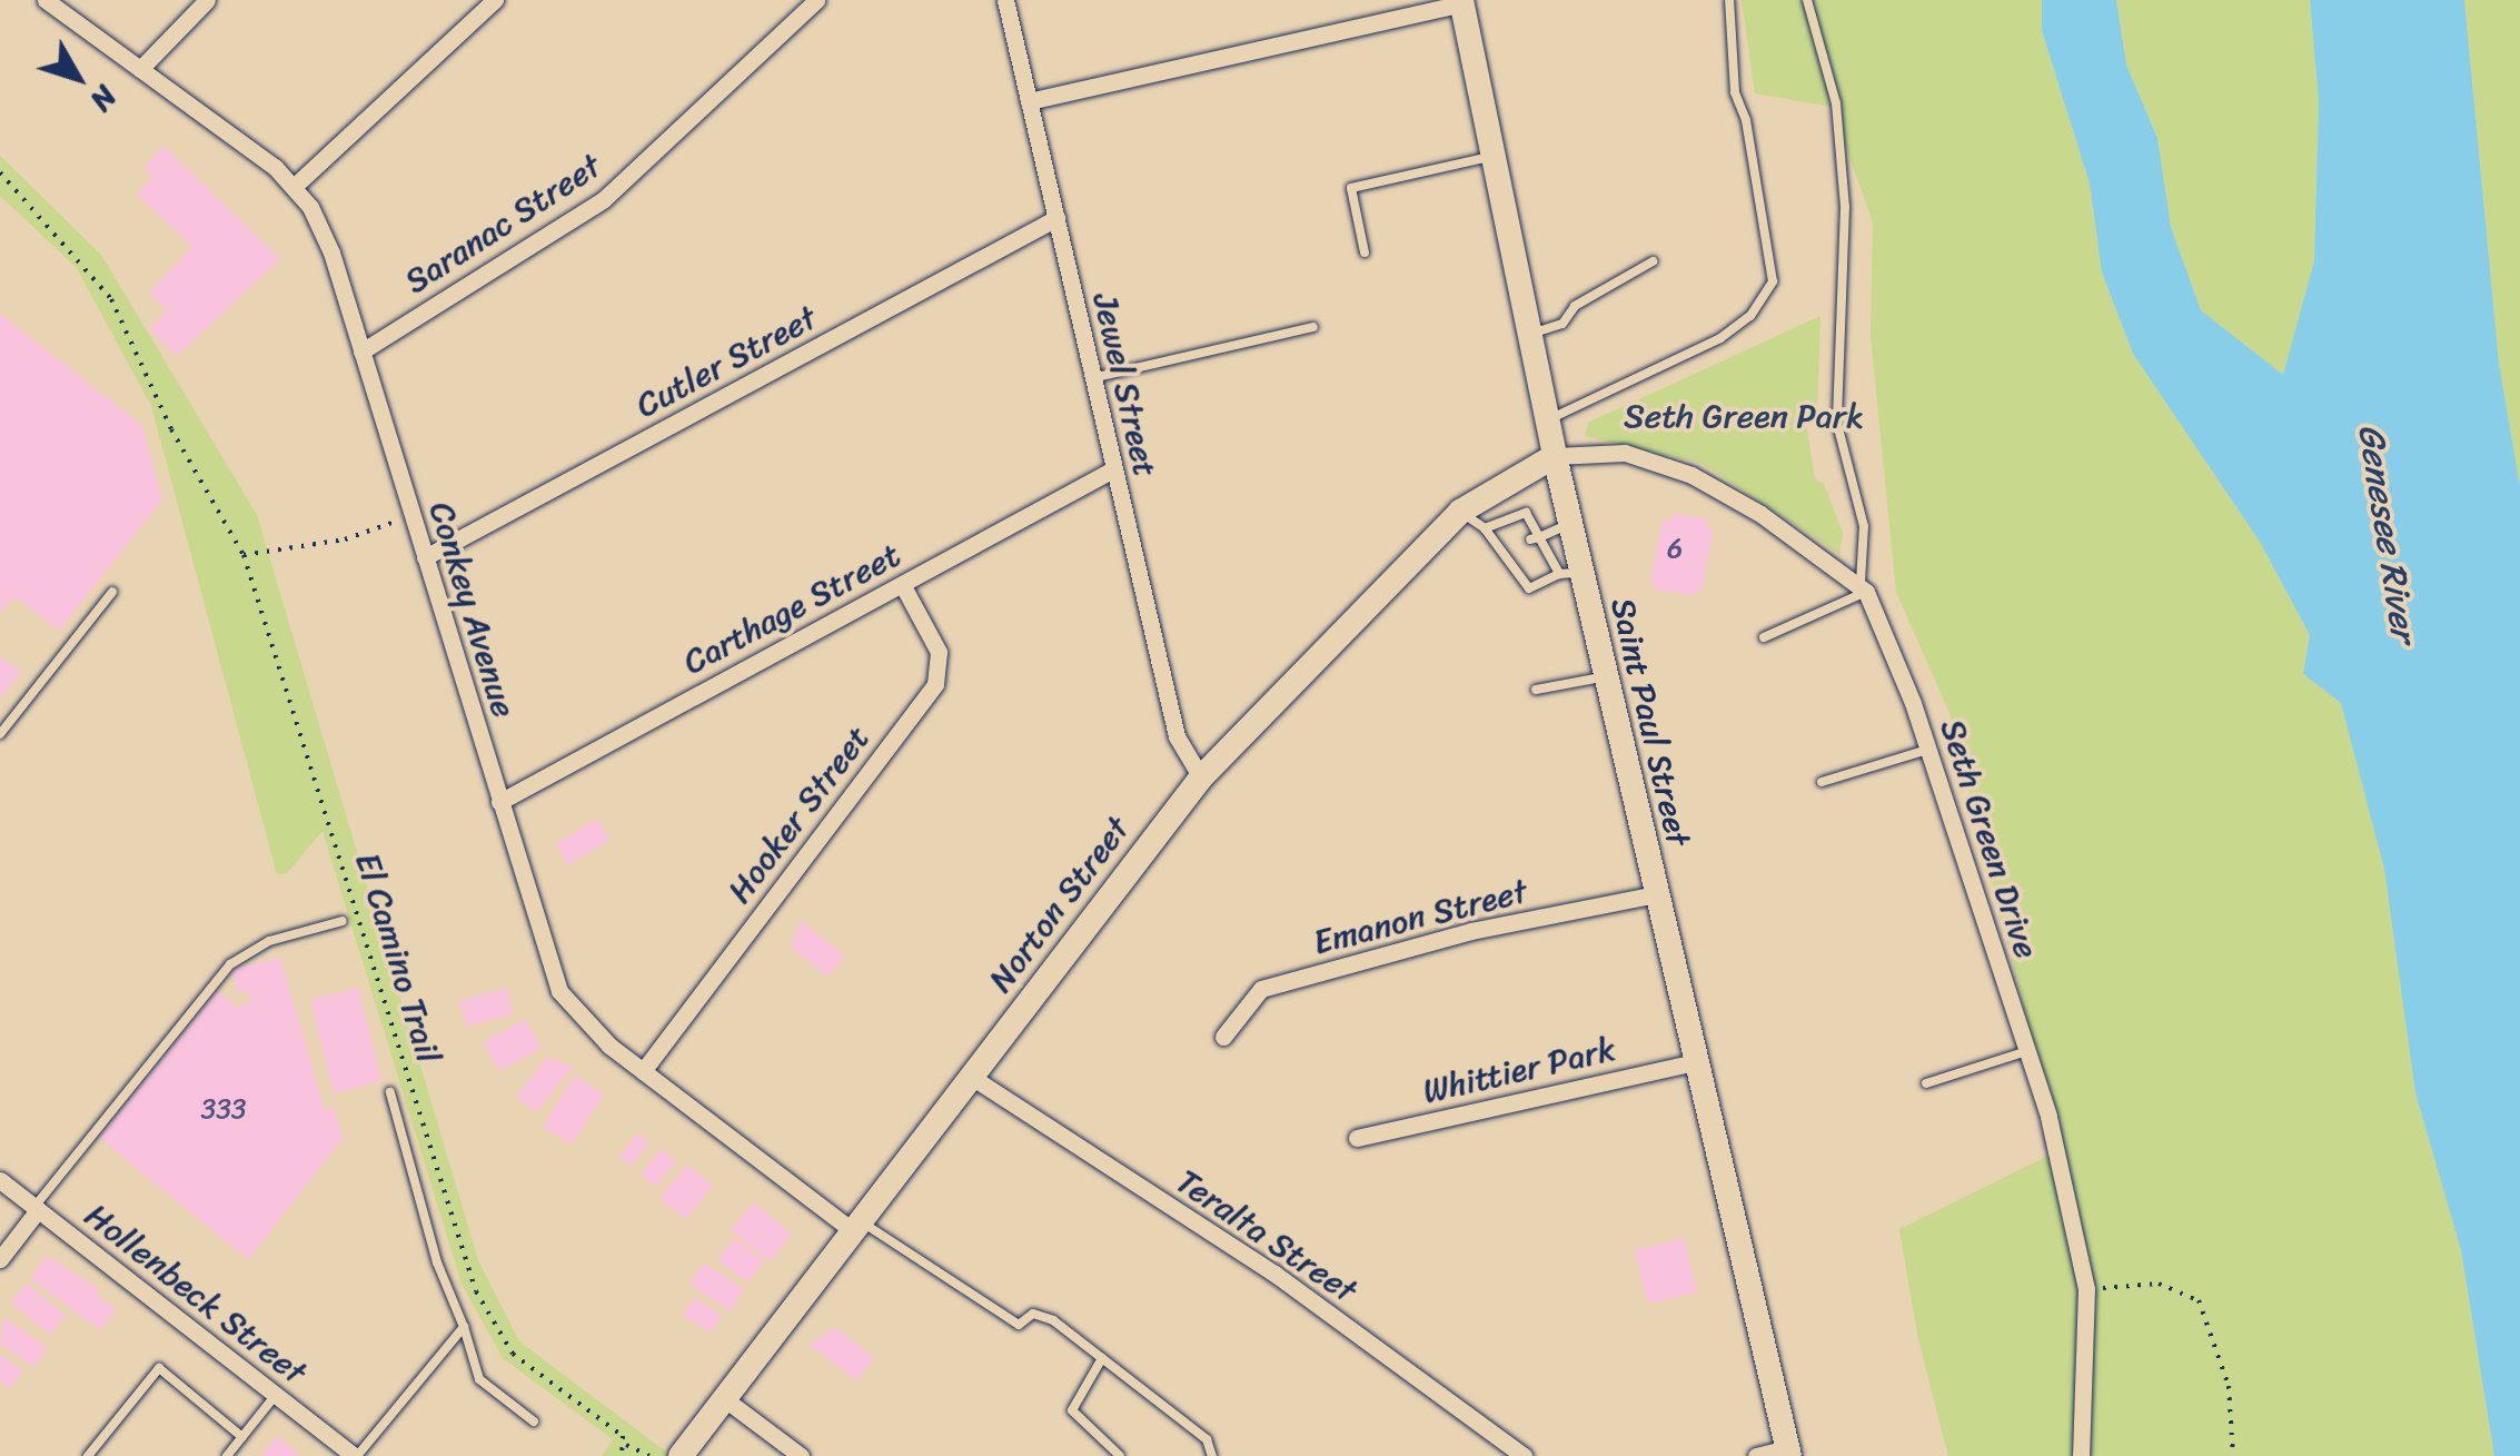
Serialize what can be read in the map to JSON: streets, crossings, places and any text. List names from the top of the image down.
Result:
{
  "streets": {
    "main road": ["Saint Paul Street", "Norton Street"],
    "street": [
      "Saranac Street",
      "Cutler Street",
      "Jewel Street",
      "Carthage Street",
      "Conkey Avenue",
      "Hooker Street",
      "Seth Green Drive",
      "Emanon Street",
      "Whittier Park",
      "Teralta Street",
      "Hollenbeck Street"
    ],
    "path": ["El Camino Trail"]
  },
  "crossings": [
    ["Saranac Street", "Conkey Avenue"],
    ["Cutler Street", "Jewel Street"],
    ["Cutler Street", "Conkey Avenue"],
    ["Jewel Street", "Carthage Street"],
    ["Jewel Street", "Norton Street"],
    ["Carthage Street", "Conkey Avenue"],
    ["Carthage Street", "Hooker Street"],
    ["Conkey Avenue", "Hooker Street"],
    ["Conkey Avenue", "Norton Street"],
    ["Saint Paul Street", "Norton Street"],
    ["Saint Paul Street", "Emanon Street"],
    ["Saint Paul Street", "Whittier Park"],
    ["Norton Street", "Teralta Street"]
  ],
  "water": ["Genesee River"],
  "parks": ["Seth Green Park"],
  "house_numbers": ["6", "333"],
  "north": "bottom right"
}
